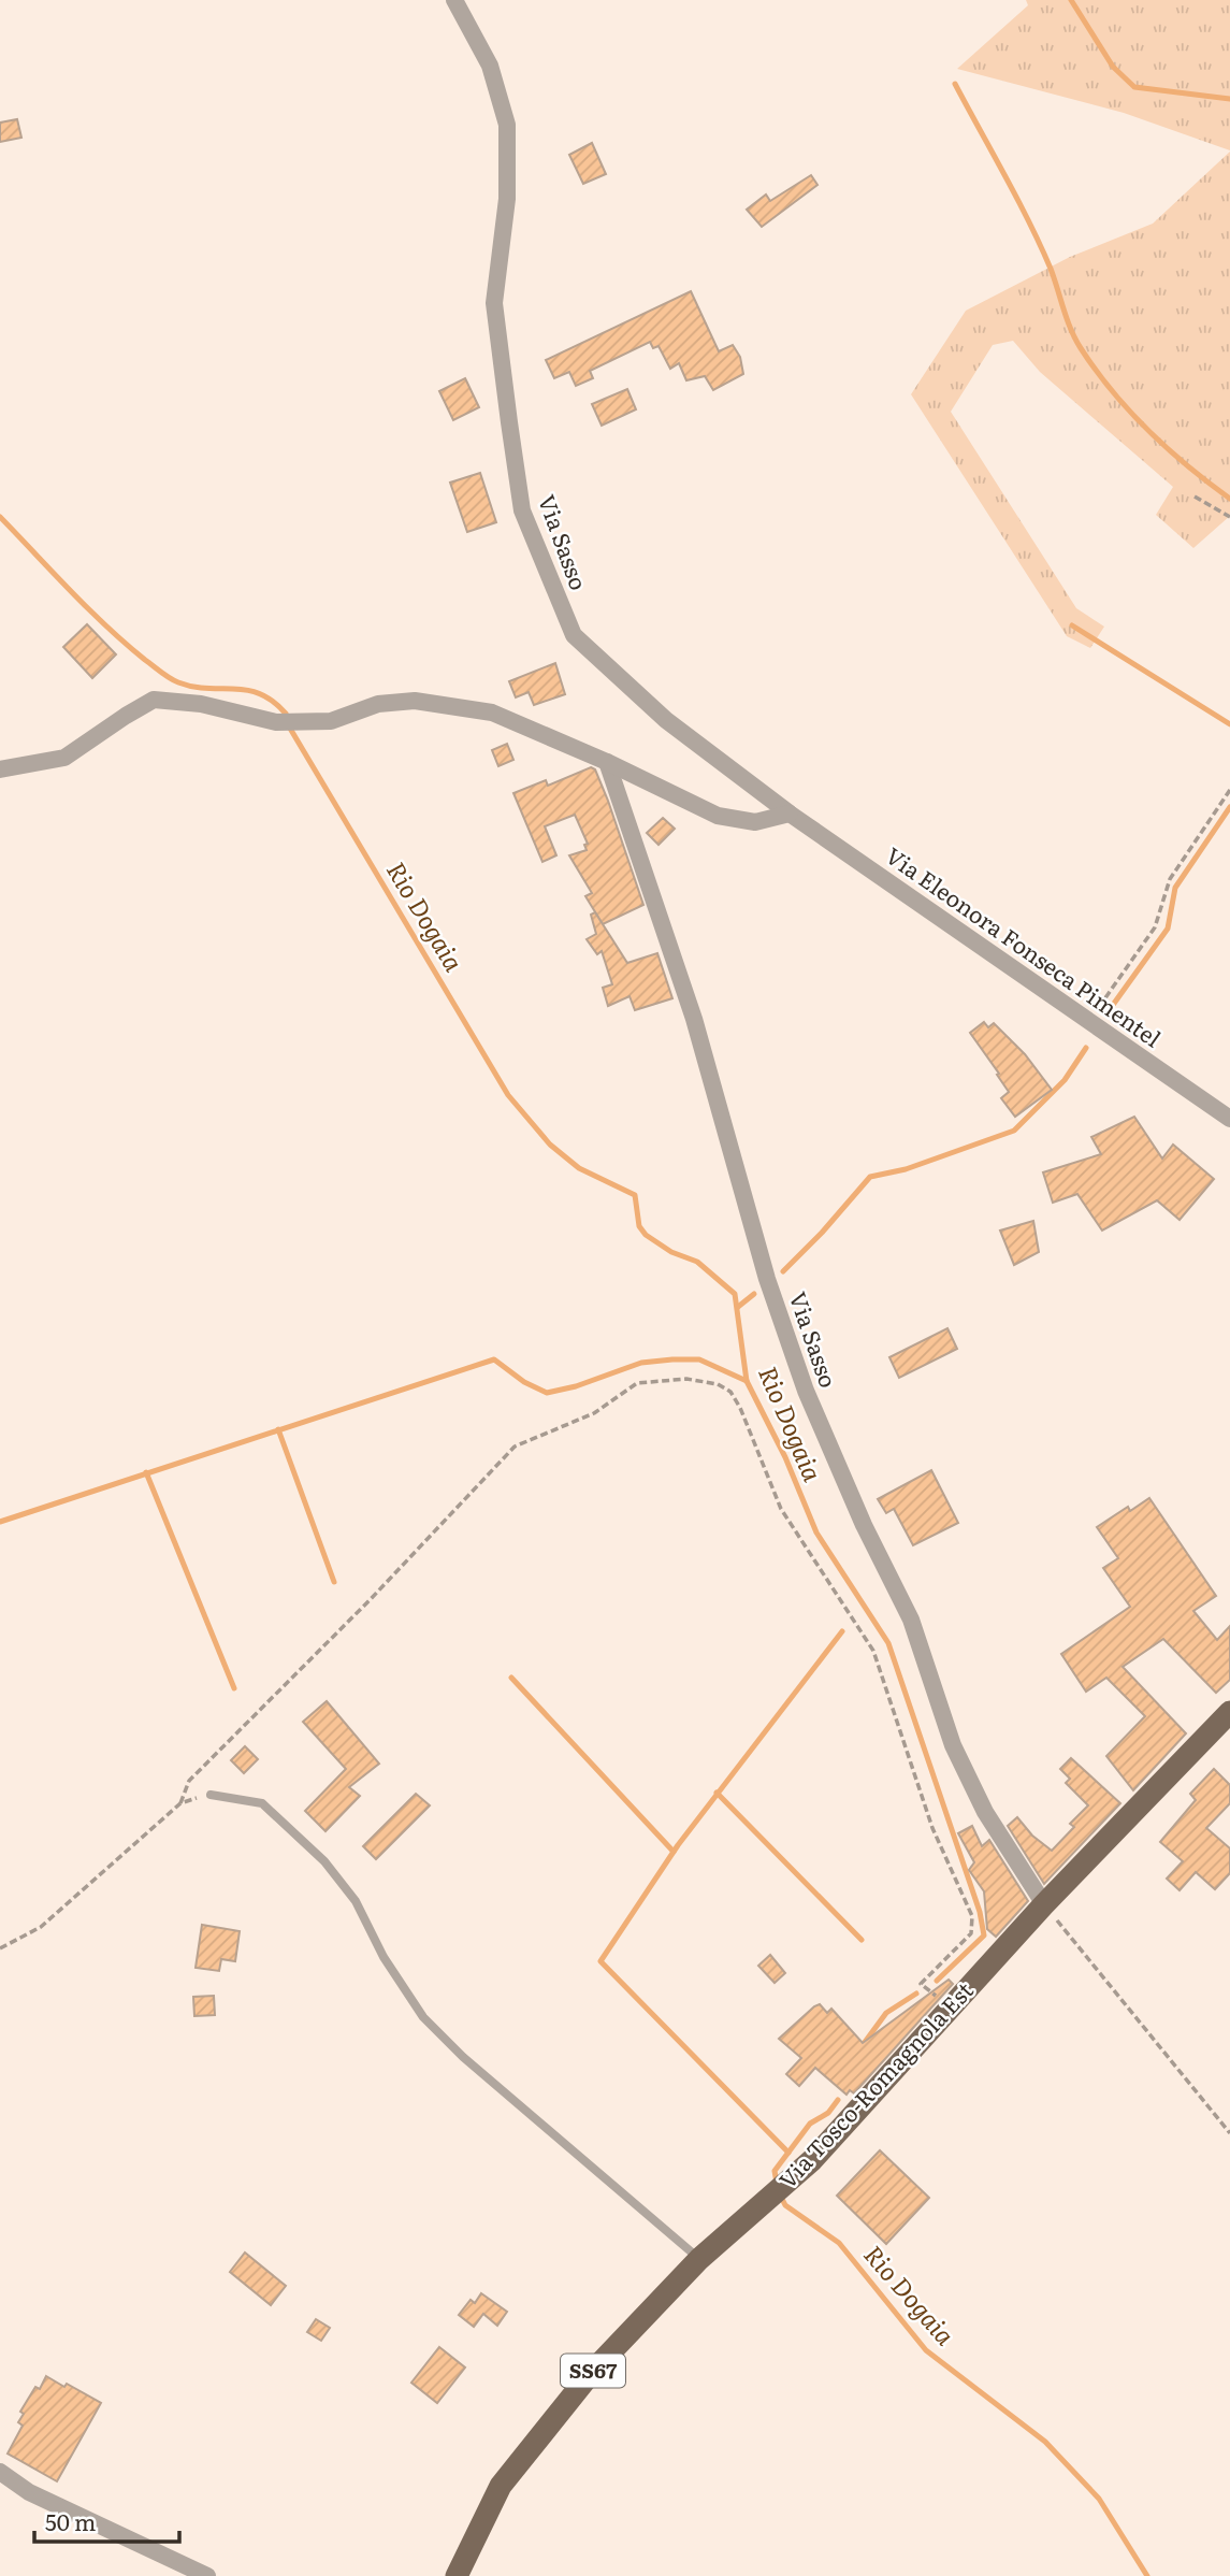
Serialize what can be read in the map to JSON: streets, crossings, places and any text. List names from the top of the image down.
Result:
{
  "streets": {
    "main road": ["Via Tosco-Romagnola Est", "SS67"],
    "street": ["Via Sasso", "Via Eleonora Fonseca Pimentel"]
  },
  "crossings": [
    ["Via Sasso", "Via Eleonora Fonseca Pimentel"],
    ["Via Sasso", "Via Tosco-Romagnola Est"]
  ],
  "water": ["Rio Dogaia"],
  "scale_bar": "50 m"
}
